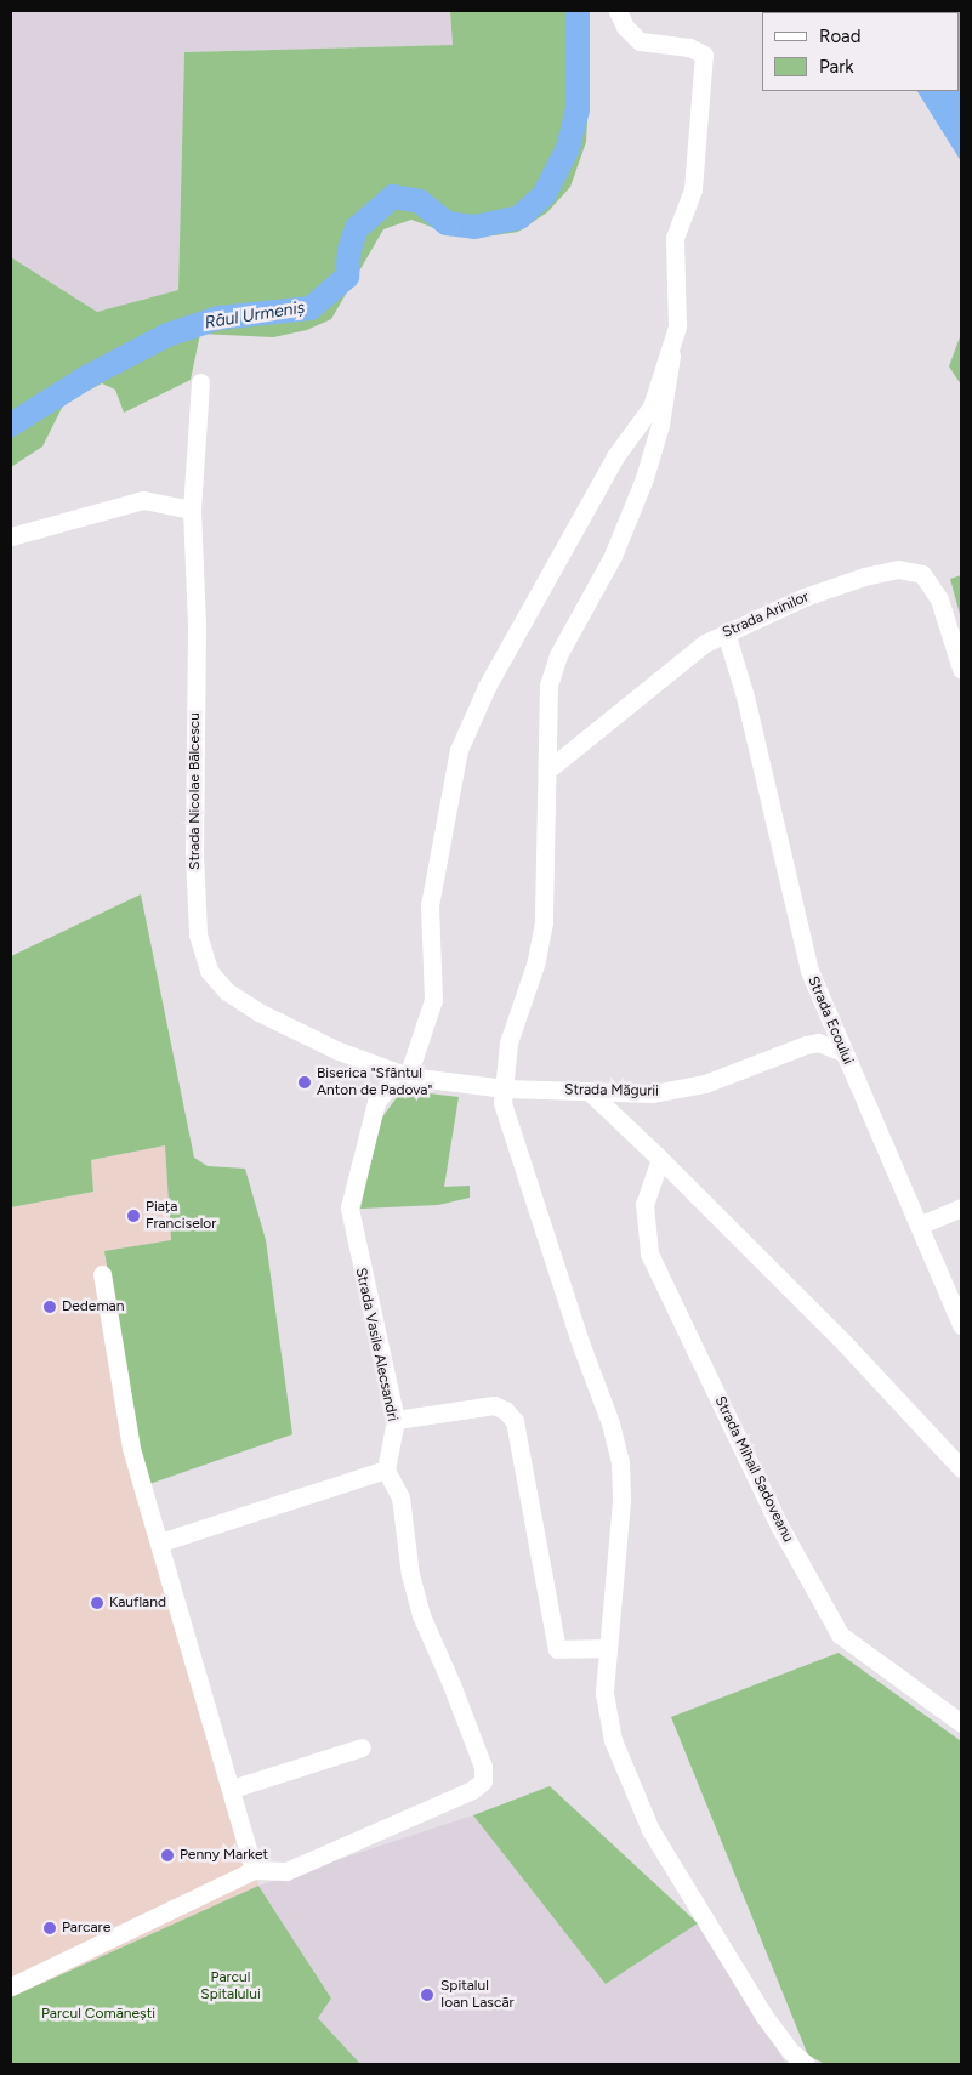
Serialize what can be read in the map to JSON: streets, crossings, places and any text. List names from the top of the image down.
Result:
{
  "streets": {
    "street": [
      "Strada Arinilor",
      "Strada Nicolae Bălcescu",
      "Strada Ecoului",
      "Strada Măgurii",
      "Strada Vasile Alecsandri",
      "Strada Mihail Sadoveanu"
    ]
  },
  "crossings": [
    ["Strada Arinilor", "Strada Ecoului"],
    ["Strada Nicolae Bălcescu", "Strada Măgurii"],
    ["Strada Nicolae Bălcescu", "Strada Vasile Alecsandri"],
    ["Strada Ecoului", "Strada Măgurii"],
    ["Strada Măgurii", "Strada Vasile Alecsandri"]
  ],
  "water": ["Râul Urmeniș"],
  "parks": ["Parcul Spitalului", "Parcul Comănești"],
  "places": [
    "Biserica \"Sfântul Anton de Padova\"",
    "Piața Franciselor",
    "Dedeman",
    "Kaufland",
    "Penny Market",
    "Parcare",
    "Spitalul Ioan Lascăr"
  ],
  "legend": ["Road", "Park"]
}
